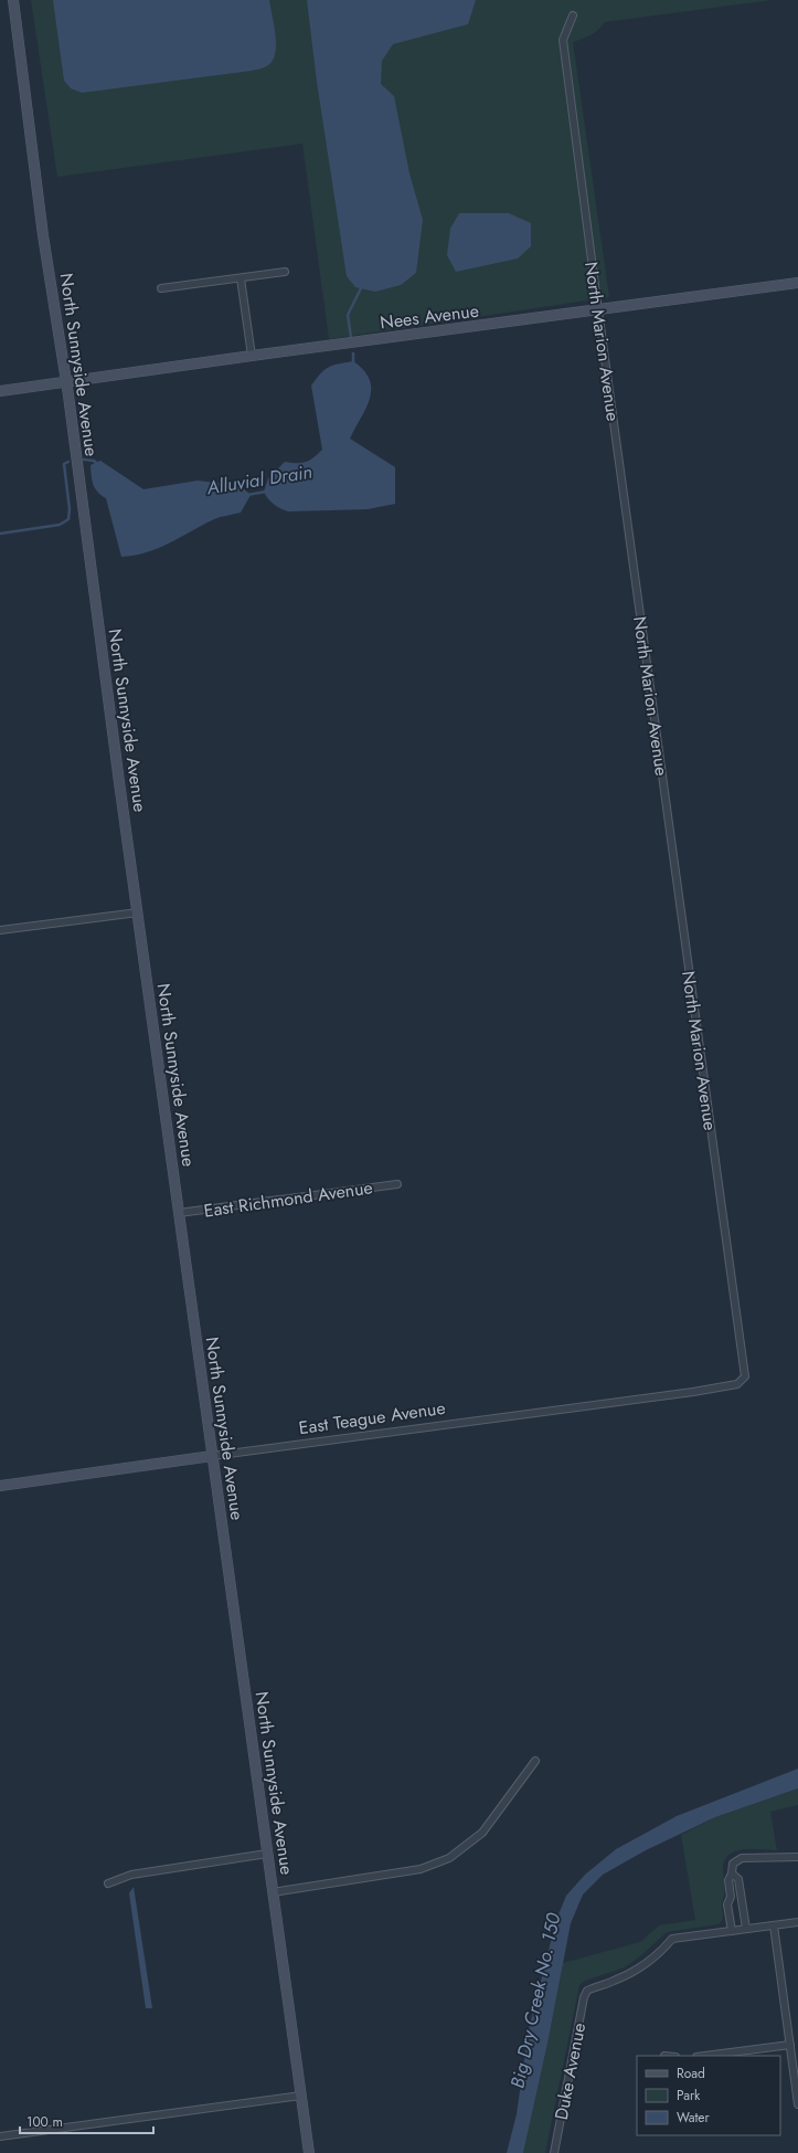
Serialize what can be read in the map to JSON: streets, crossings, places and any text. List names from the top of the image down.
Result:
{
  "streets": {
    "main road": ["Nees Avenue", "North Sunnyside Avenue", "East Teague Avenue"],
    "street": ["North Marion Avenue", "East Richmond Avenue", "Duke Avenue"]
  },
  "crossings": [
    ["Nees Avenue", "North Marion Avenue"],
    ["Nees Avenue", "North Sunnyside Avenue"],
    ["North Marion Avenue", "East Teague Avenue"],
    ["North Sunnyside Avenue", "East Richmond Avenue"],
    ["North Sunnyside Avenue", "East Teague Avenue"]
  ],
  "water": ["Alluvial Drain", "Big Dry Creek No. 150"],
  "legend": ["Road", "Park", "Water"],
  "scale_bar": "100 m"
}
